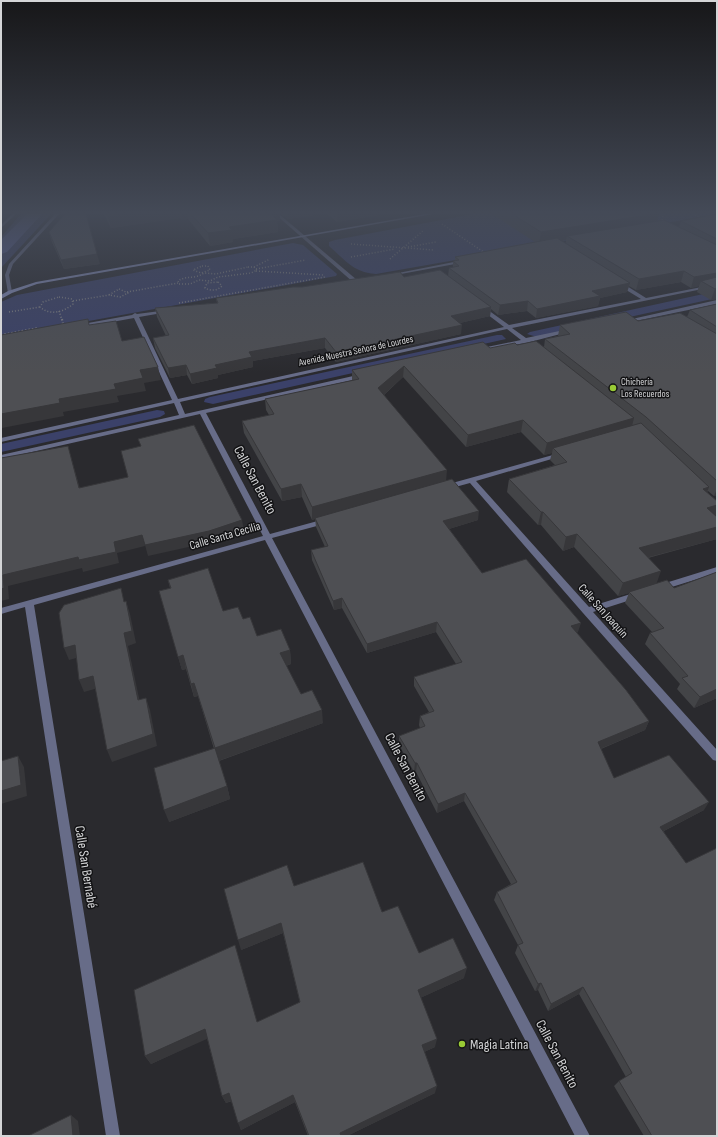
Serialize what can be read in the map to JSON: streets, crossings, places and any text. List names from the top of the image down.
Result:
{
  "streets": {
    "street": [
      "Avenida Nuestra Señora de Lourdes",
      "Calle San Benito",
      "Calle Santa Cecilia",
      "Calle San Joaquín",
      "Calle San Bernabé"
    ]
  },
  "crossings": [
    ["Calle San Benito", "Calle Santa Cecilia"],
    ["Calle Santa Cecilia", "Calle San Bernabé"]
  ],
  "places": ["Chichería Los Recuerdos", "Magia Latina"]
}
